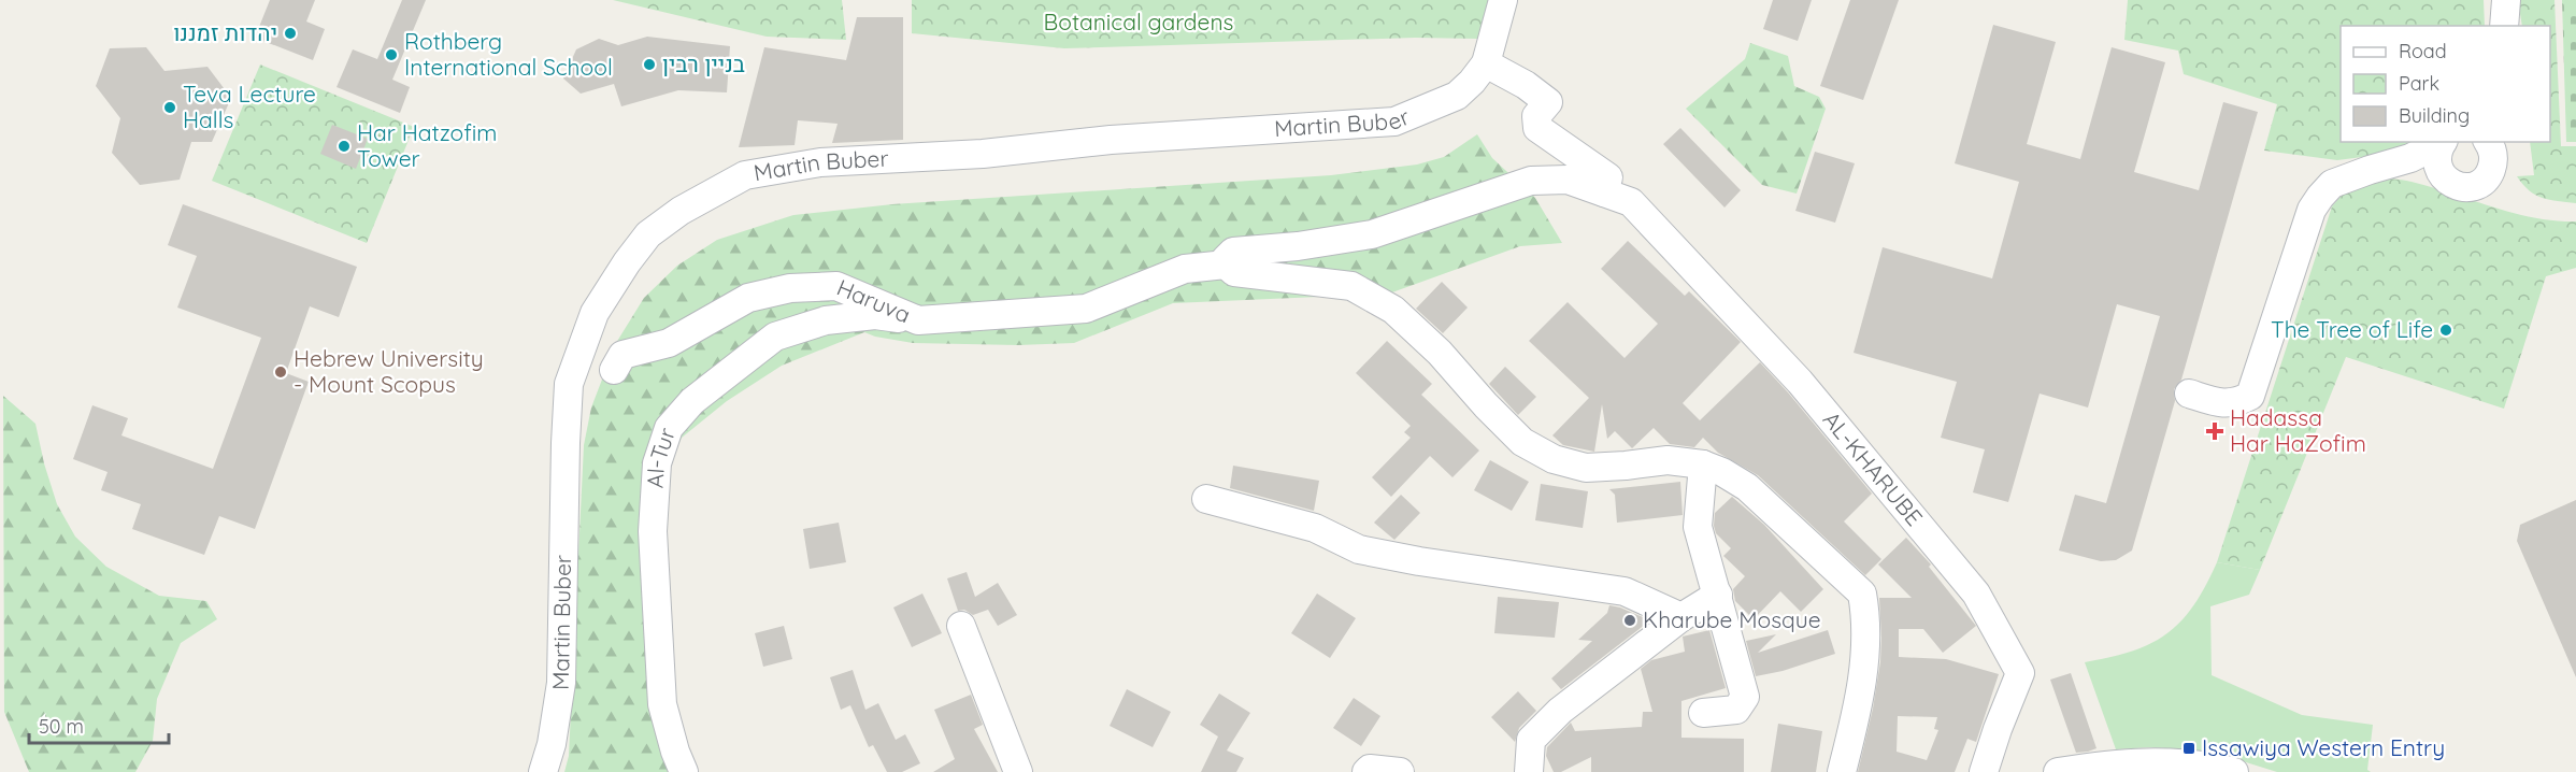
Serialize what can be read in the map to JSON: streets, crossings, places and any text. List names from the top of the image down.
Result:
{
  "streets": {
    "street": [
      "Martin Buber",
      "Haruva",
      "Al-Tur",
      "AL-KHARUBE"
    ]
  },
  "crossings": [
    ["Haruva", "Al-Tur"]
  ],
  "parks": ["Botanical gardens"],
  "places": {
    "other": [
      "יהדות זמננו",
      "Rothberg International School",
      "בניין רבין",
      "Teva Lecture Halls",
      "Har Hatzofim Tower",
      "The Tree of Life",
      "Hebrew University - Mount Scopus",
      "Kharube Mosque"
    ],
    "health": ["Hadassa Har HaZofim"],
    "transit": ["Issawiya Western Entry"]
  },
  "legend": ["Road", "Park", "Building"],
  "scale_bar": "50 m"
}
